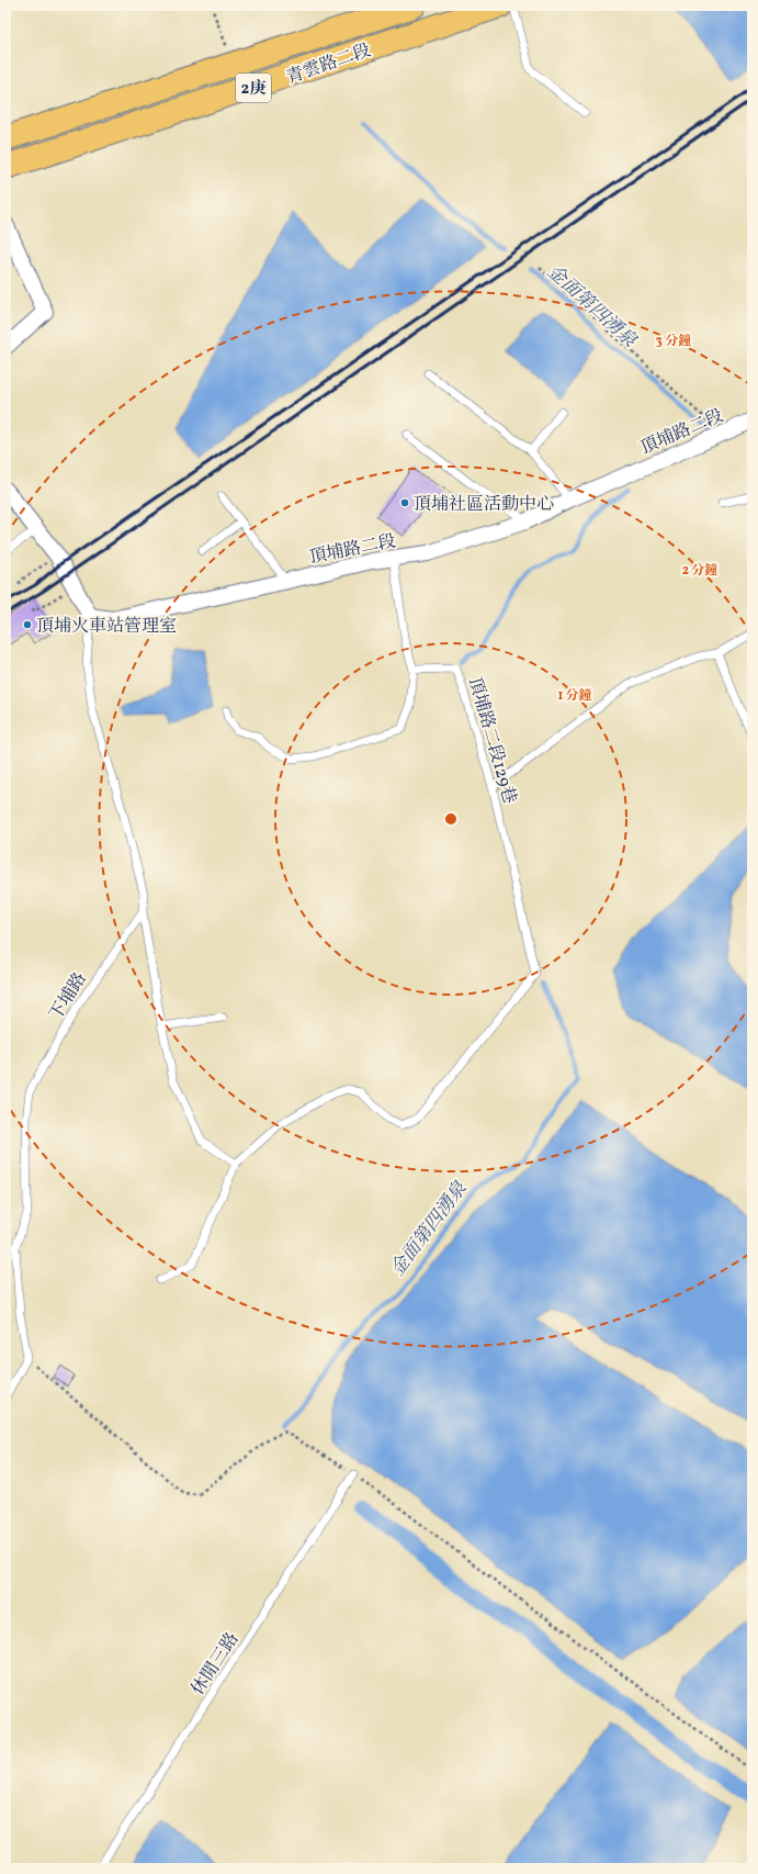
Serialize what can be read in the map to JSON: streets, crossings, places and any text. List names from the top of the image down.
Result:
{
  "streets": {
    "main road": ["青雲路二段", "2庚"],
    "street": ["頂埔路二段"],
    "lane": ["頂埔路二段129巷", "下埔路", "休閒三路"]
  },
  "water": ["金面第四湧泉"],
  "places": ["頂埔社區活動中心", "頂埔火車站管理室"],
  "rings": ["3 分鐘", "2 分鐘", "1 分鐘"]
}
